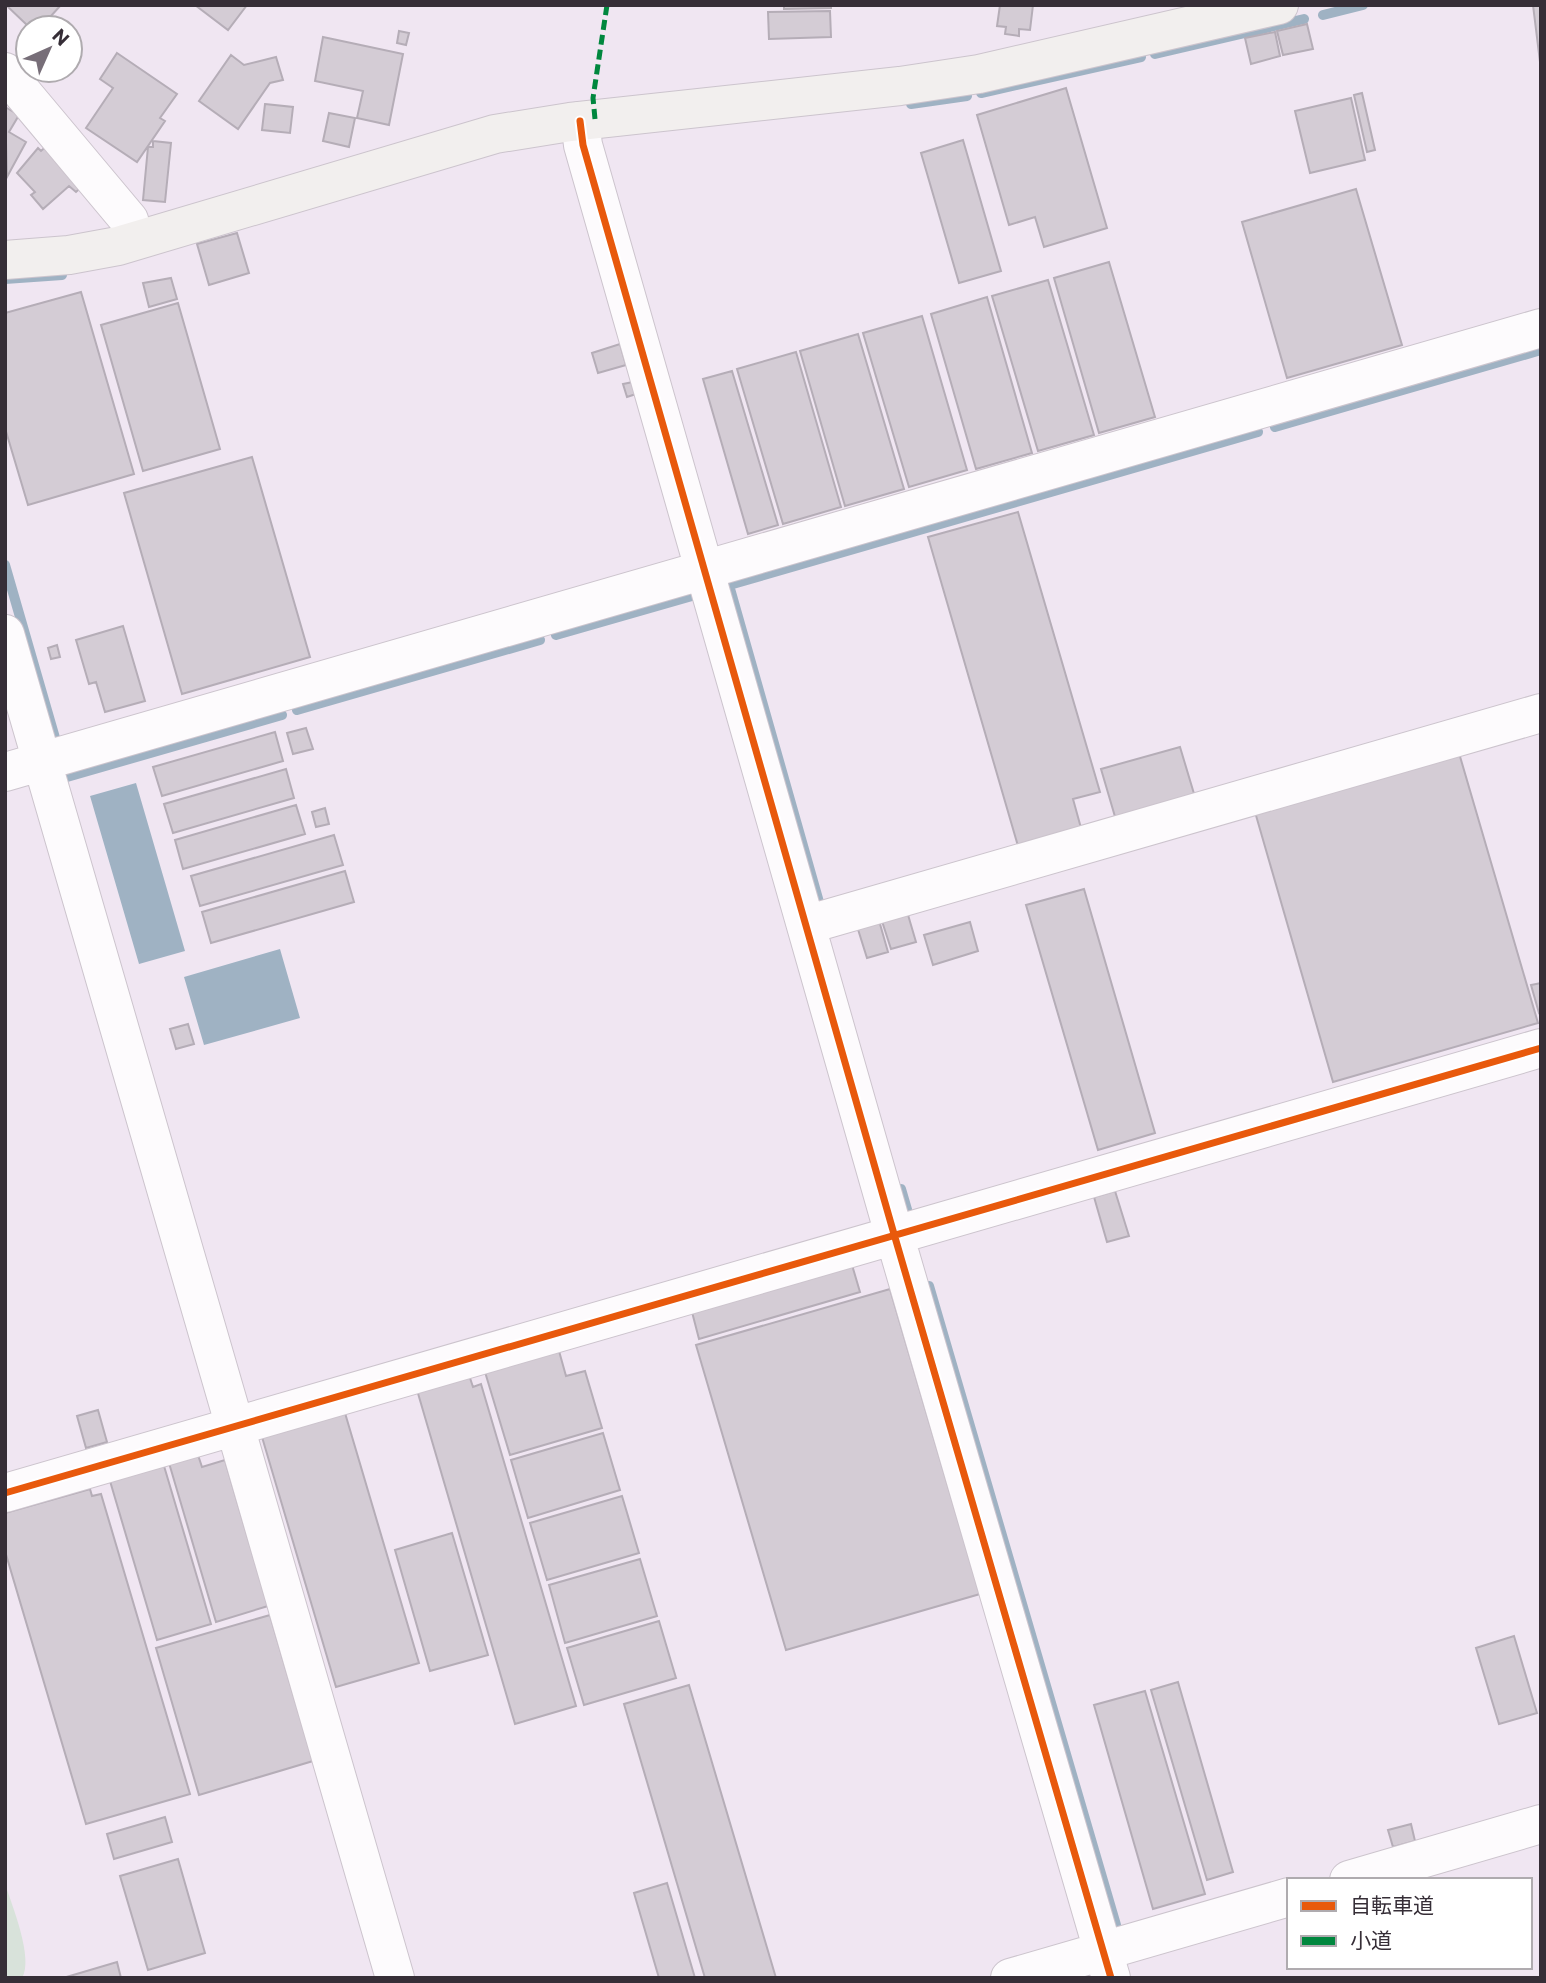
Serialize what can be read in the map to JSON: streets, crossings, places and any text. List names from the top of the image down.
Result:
{
  "legend": ["自転車道", "小道"],
  "north": "top right"
}
